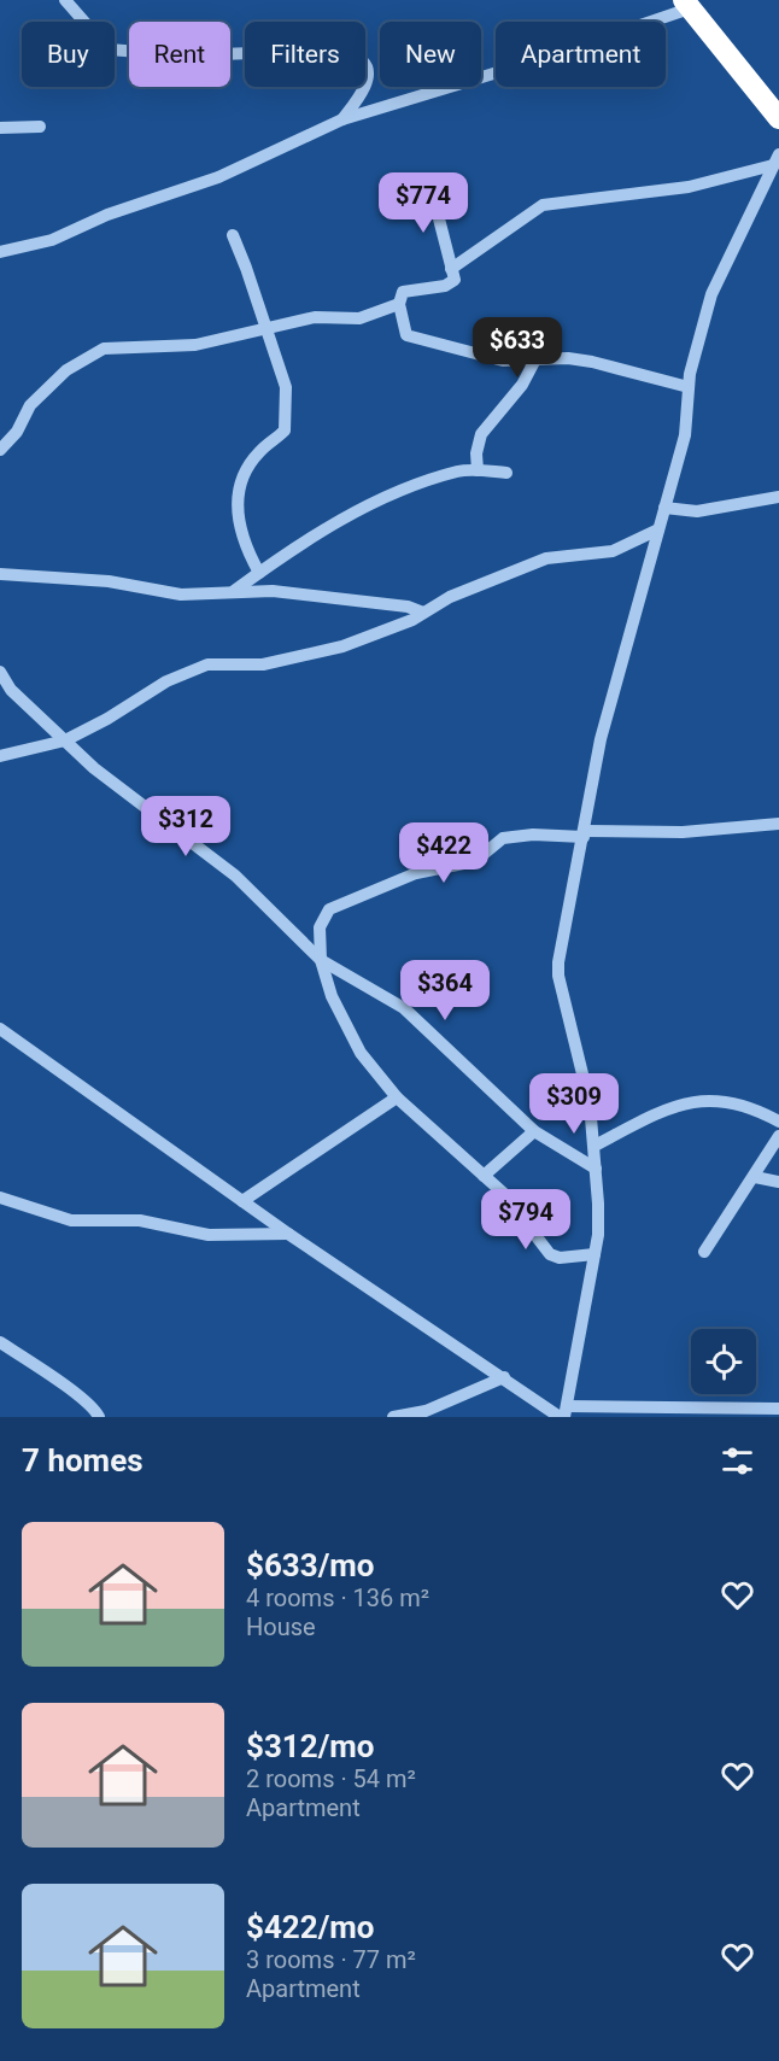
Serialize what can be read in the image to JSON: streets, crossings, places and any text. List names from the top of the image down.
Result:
{
  "page": {
    "chip": [
      "Buy",
      "Rent",
      "Filters",
      "New",
      "Apartment"
    ],
    "price": [
      "$774",
      "$633",
      "$312",
      "$422",
      "$364",
      "$309",
      "$794"
    ],
    "heading": "7 homes",
    "list": [
      {
        "name": "$633/mo",
        "note": "4 rooms · 136 m² · House"
      },
      {
        "name": "$312/mo",
        "note": "2 rooms · 54 m² · Apartment"
      },
      {
        "name": "$422/mo",
        "note": "3 rooms · 77 m² · Apartment"
      }
    ]
  }
}
